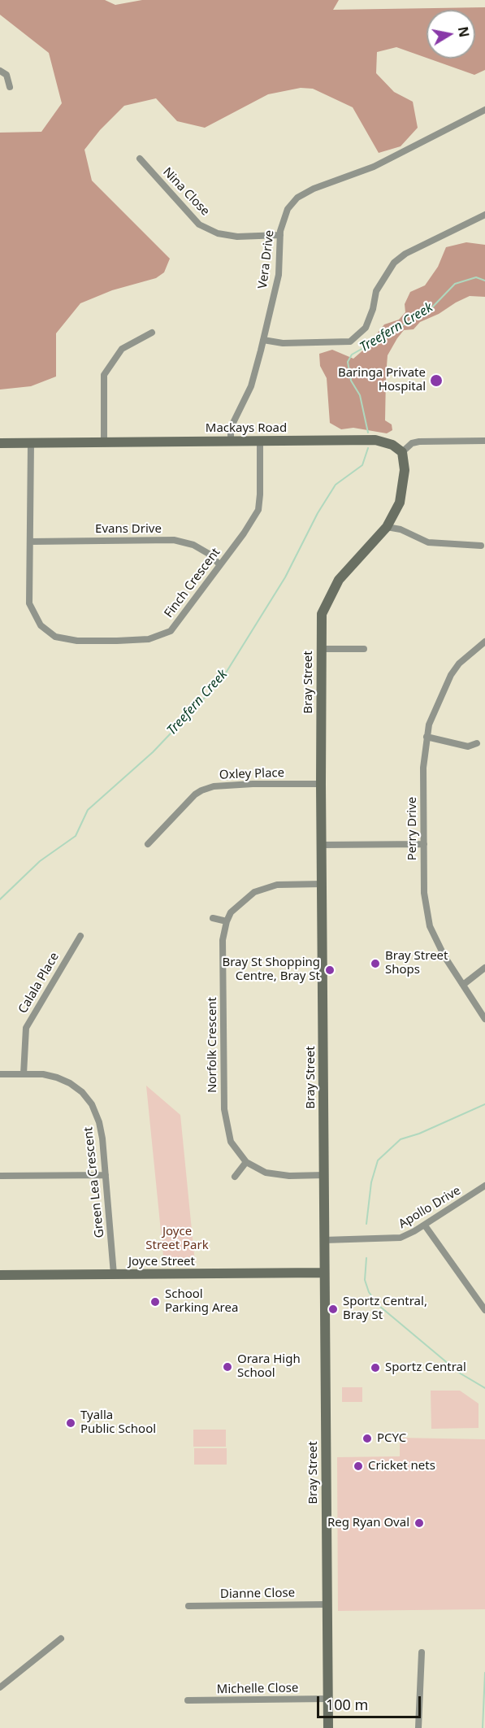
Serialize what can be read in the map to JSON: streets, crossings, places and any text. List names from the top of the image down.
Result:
{
  "streets": {
    "street": [
      "Nina Close",
      "Vera Drive",
      "Mackays Road",
      "Evans Drive",
      "Finch Crescent",
      "Bray Street",
      "Oxley Place",
      "Perry Drive",
      "Calala Place",
      "Norfolk Crescent",
      "Green Lea Crescent",
      "Apollo Drive",
      "Joyce Street",
      "Dianne Close",
      "Michelle Close"
    ]
  },
  "crossings": [
    ["Nina Close", "Vera Drive"],
    ["Vera Drive", "Mackays Road"],
    ["Mackays Road", "Finch Crescent"],
    ["Mackays Road", "Bray Street"],
    ["Evans Drive", "Finch Crescent"],
    ["Bray Street", "Oxley Place"],
    ["Bray Street", "Norfolk Crescent"],
    ["Bray Street", "Apollo Drive"],
    ["Bray Street", "Joyce Street"],
    ["Bray Street", "Dianne Close"],
    ["Bray Street", "Michelle Close"],
    ["Calala Place", "Green Lea Crescent"],
    ["Green Lea Crescent", "Joyce Street"]
  ],
  "water": ["Treefern Creek"],
  "parks": ["Joyce Street Park"],
  "places": [
    "Baringa Private Hospital",
    "Bray Street Shops",
    "Bray St Shopping Centre, Bray St",
    "School Parking Area",
    "Sportz Central, Bray St",
    "Orara High School",
    "Sportz Central",
    "Tyalla Public School",
    "PCYC",
    "Cricket nets",
    "Reg Ryan Oval"
  ],
  "scale_bar": "100 m",
  "north": "right"
}
